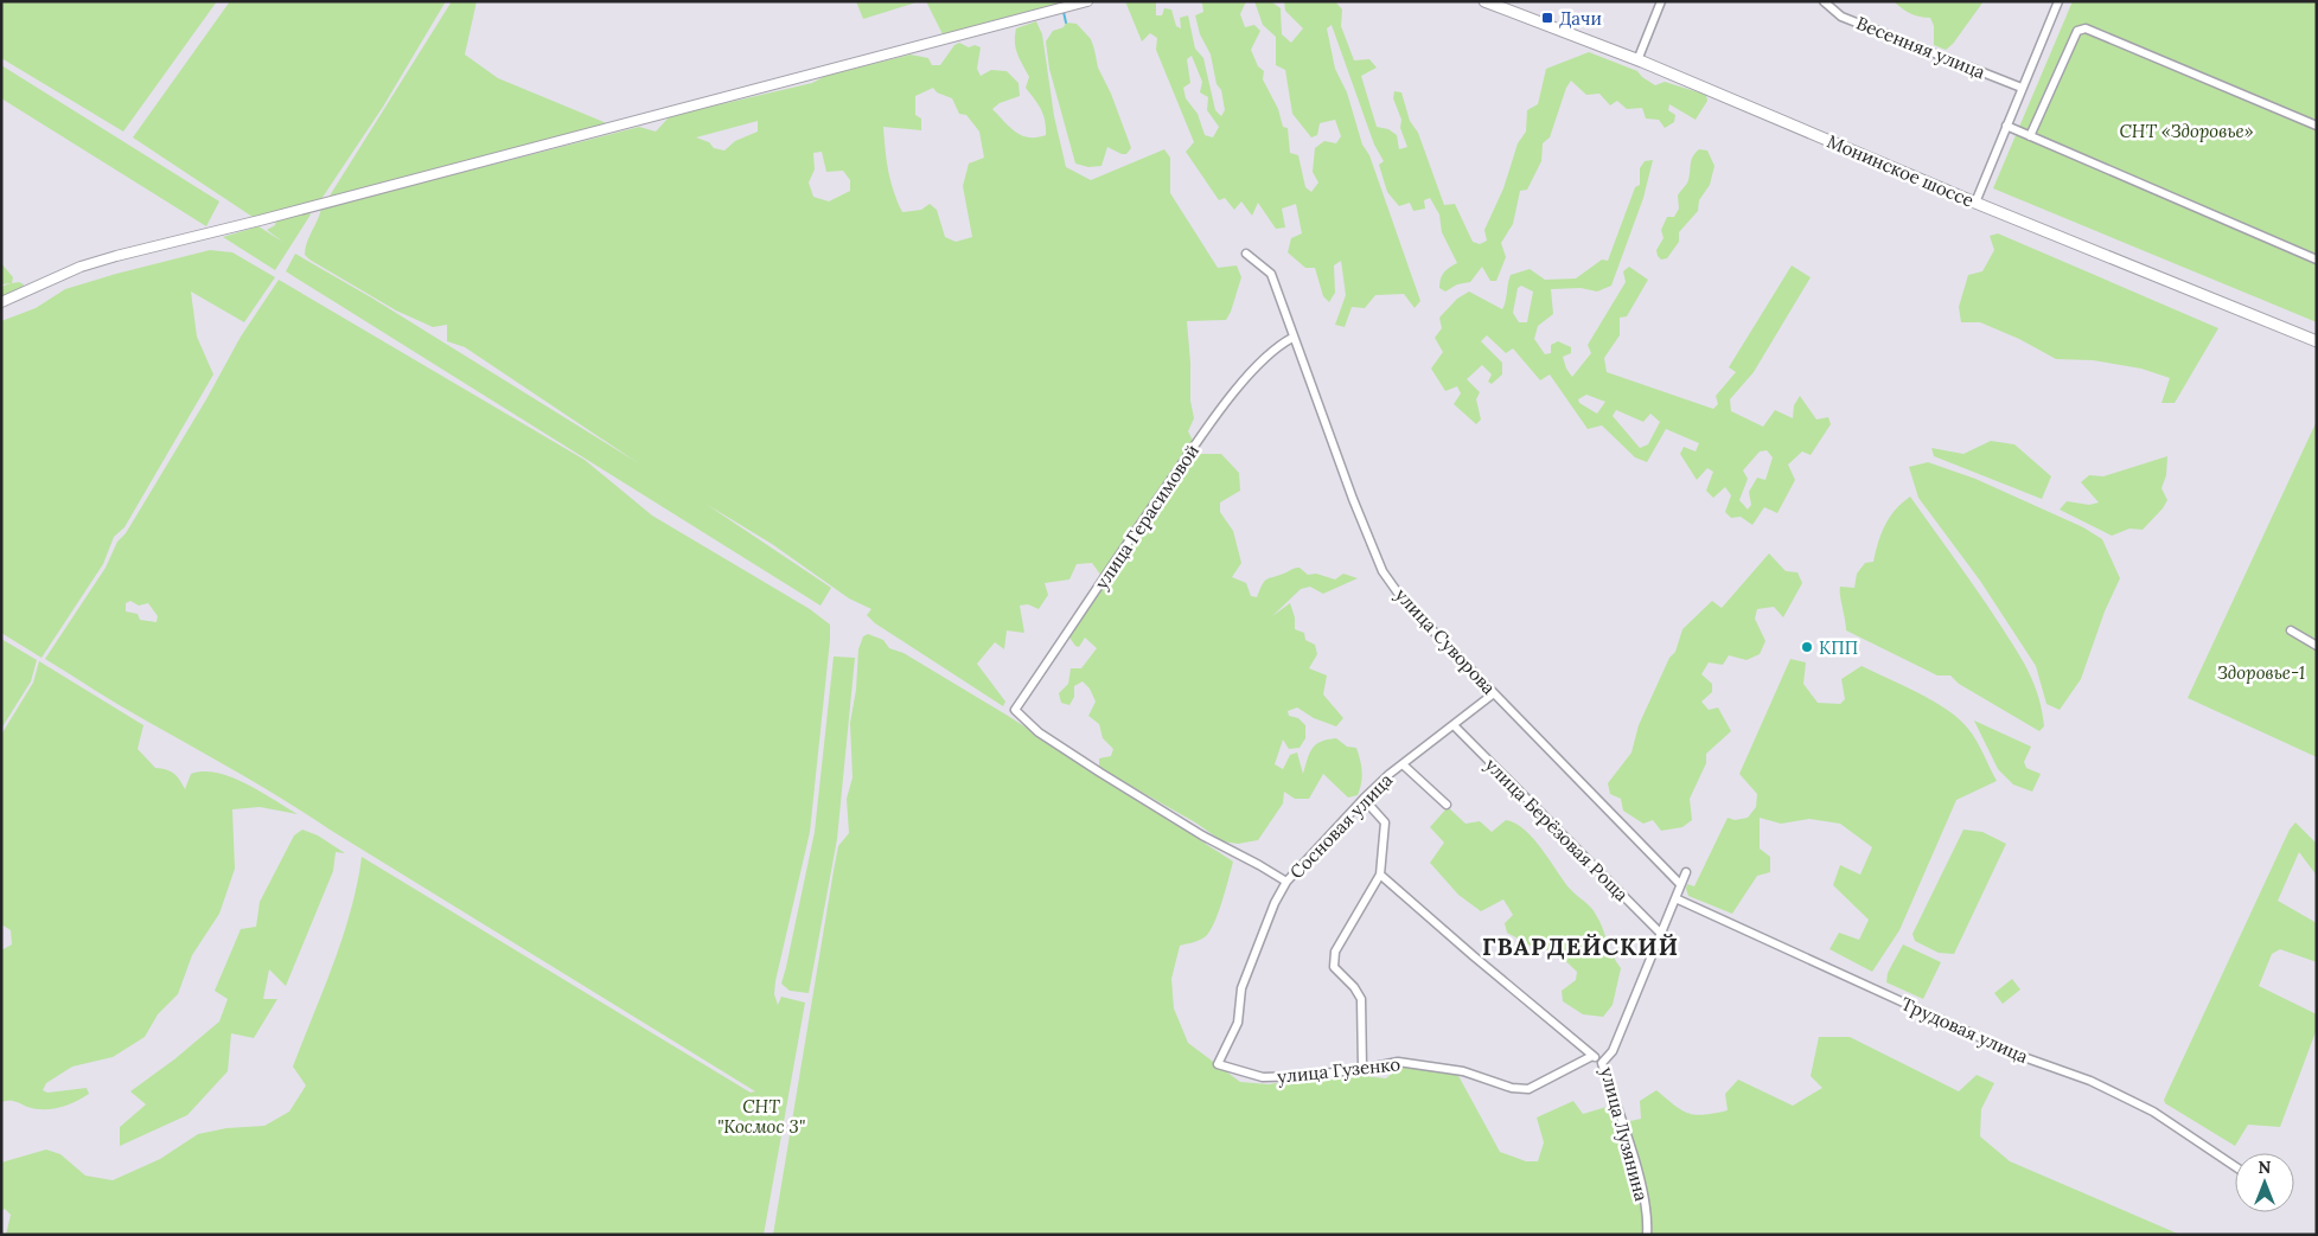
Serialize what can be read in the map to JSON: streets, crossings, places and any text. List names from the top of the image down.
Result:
{
  "streets": {
    "main road": ["Монинское шоссе"],
    "street": [
      "Весенняя улица",
      "улица Герасимовой",
      "улица Суворова",
      "Сосновая улица",
      "улица Берёзовая Роща",
      "Трудовая улица",
      "улица Гузенко",
      "улица Лузянина"
    ]
  },
  "crossings": [
    ["улица Герасимовой", "улица Суворова"],
    ["улица Герасимовой", "Сосновая улица"],
    ["улица Суворова", "Сосновая улица"],
    ["улица Суворова", "улица Лузянина"],
    ["Сосновая улица", "улица Берёзовая Роща"],
    ["Сосновая улица", "улица Гузенко"],
    ["улица Берёзовая Роща", "улица Лузянина"],
    ["Трудовая улица", "улица Лузянина"]
  ],
  "districts": ["ГВАРДЕЙСКИЙ"],
  "parks": ["СНТ «Здоровье»", "Здоровье-1", "СНТ \"Космос 3\""],
  "places": {
    "transit": ["Дачи"],
    "other": ["КПП"]
  },
  "north": "top"
}
